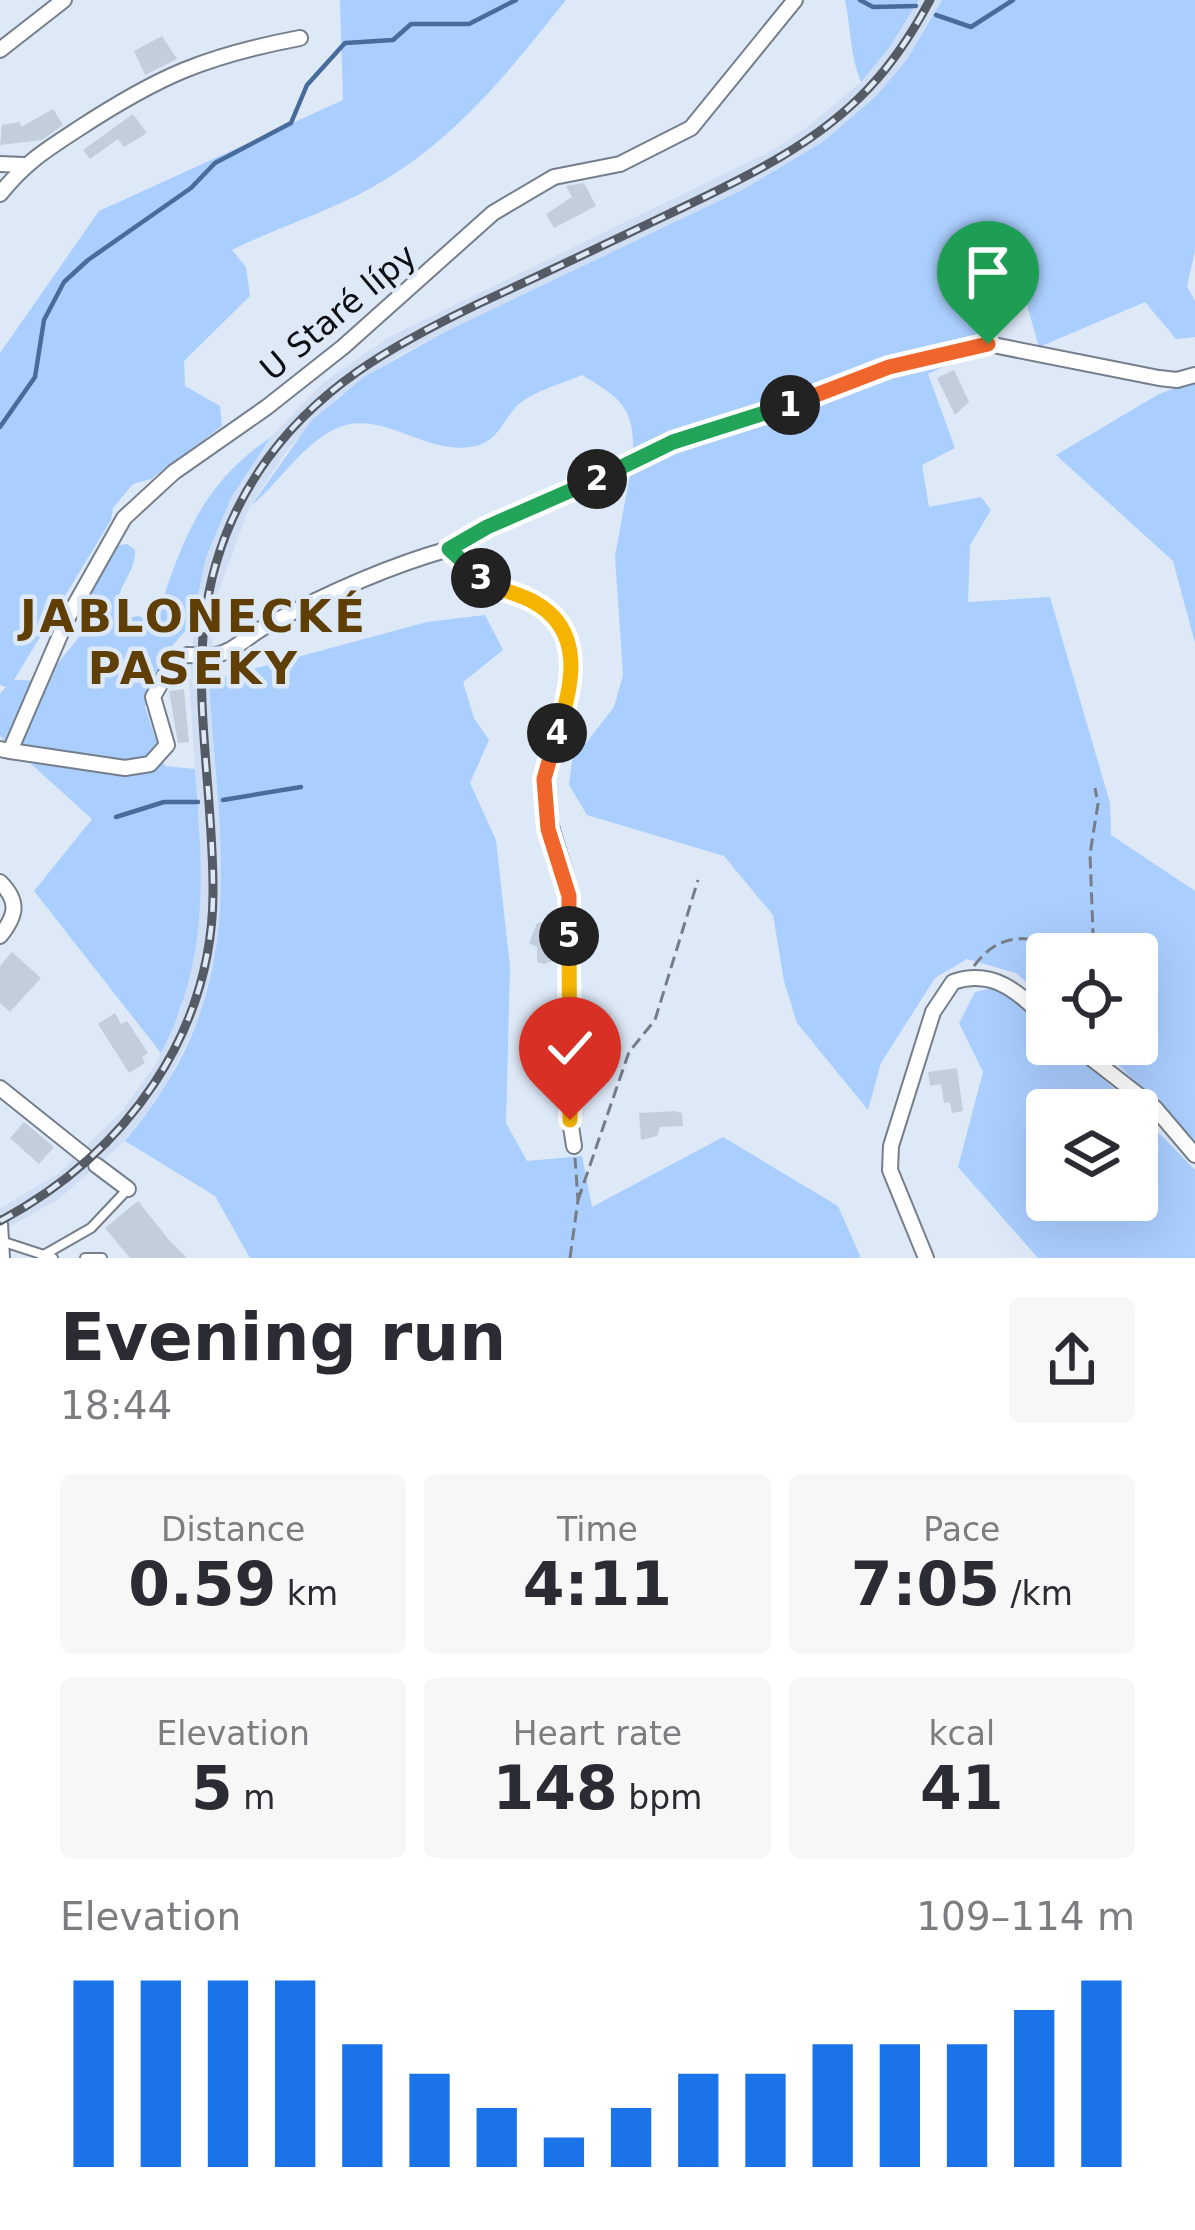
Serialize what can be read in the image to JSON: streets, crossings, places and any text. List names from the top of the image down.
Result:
{
  "streets": {
    "street": ["U Staré lípy"]
  },
  "districts": ["JABLONECKÉ PASEKY"],
  "page": {
    "pins": [
      "1",
      "2",
      "3",
      "4",
      "5"
    ],
    "heading": ["Evening run", "18:44"],
    "stats": [
      ["Distance", "0.59 km"],
      ["Time", "4:11"],
      ["Pace", "7:05 /km"],
      ["Elevation", "5 m"],
      ["Heart rate", "148 bpm"],
      ["kcal", "41"]
    ],
    "chart": ["Elevation", "109–114 m"]
  }
}
